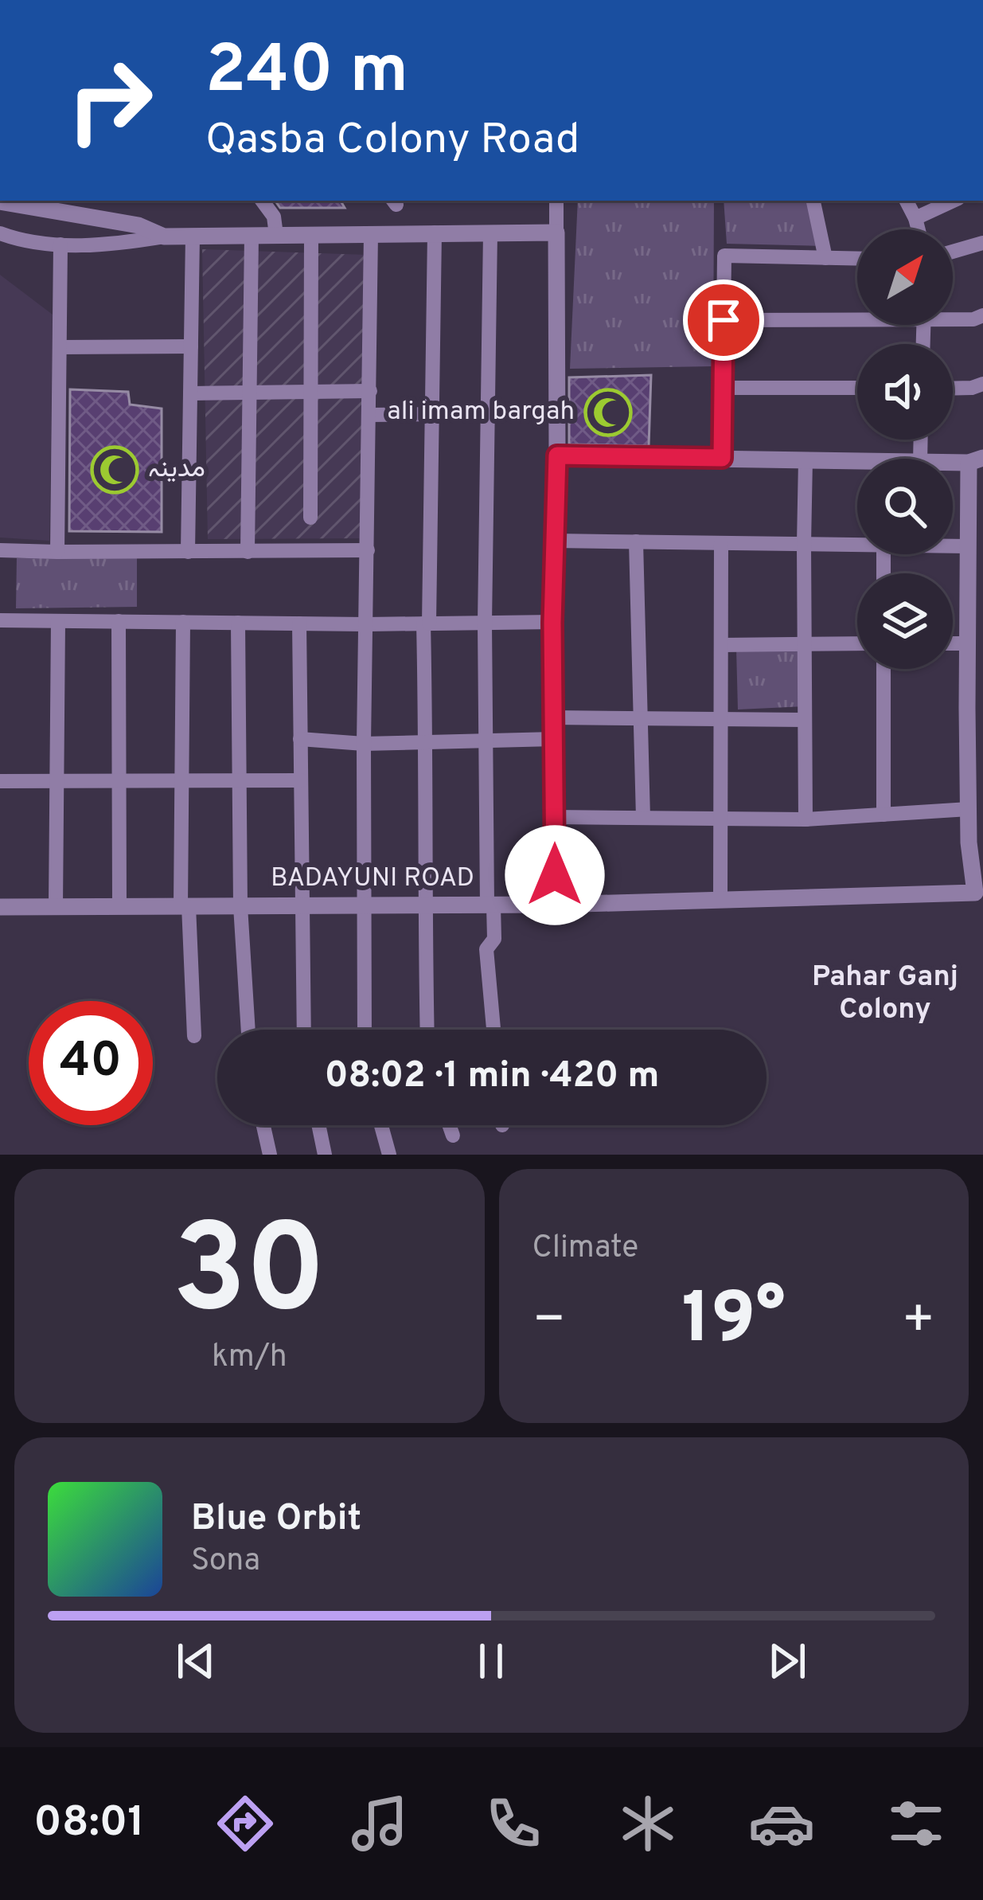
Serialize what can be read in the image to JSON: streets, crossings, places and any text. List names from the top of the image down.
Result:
{
  "streets": {
    "street": ["BADAYUNI ROAD"]
  },
  "districts": ["Pahar Ganj Colony"],
  "places": {
    "mosque": ["ali imam bargah", "مدینہ"]
  },
  "north": "top right",
  "page": {
    "turn": ["240 m", "Qasba Colony Road"],
    "limit": "40",
    "trip": "08:02 · 1 min · 420 m",
    "tile": [
      ["30", "km/h"],
      "Climate"
    ],
    "heat": ["−", "19°", "+"],
    "song": ["Blue Orbit", "Sona"],
    "tabs": "08:01"
  }
}
